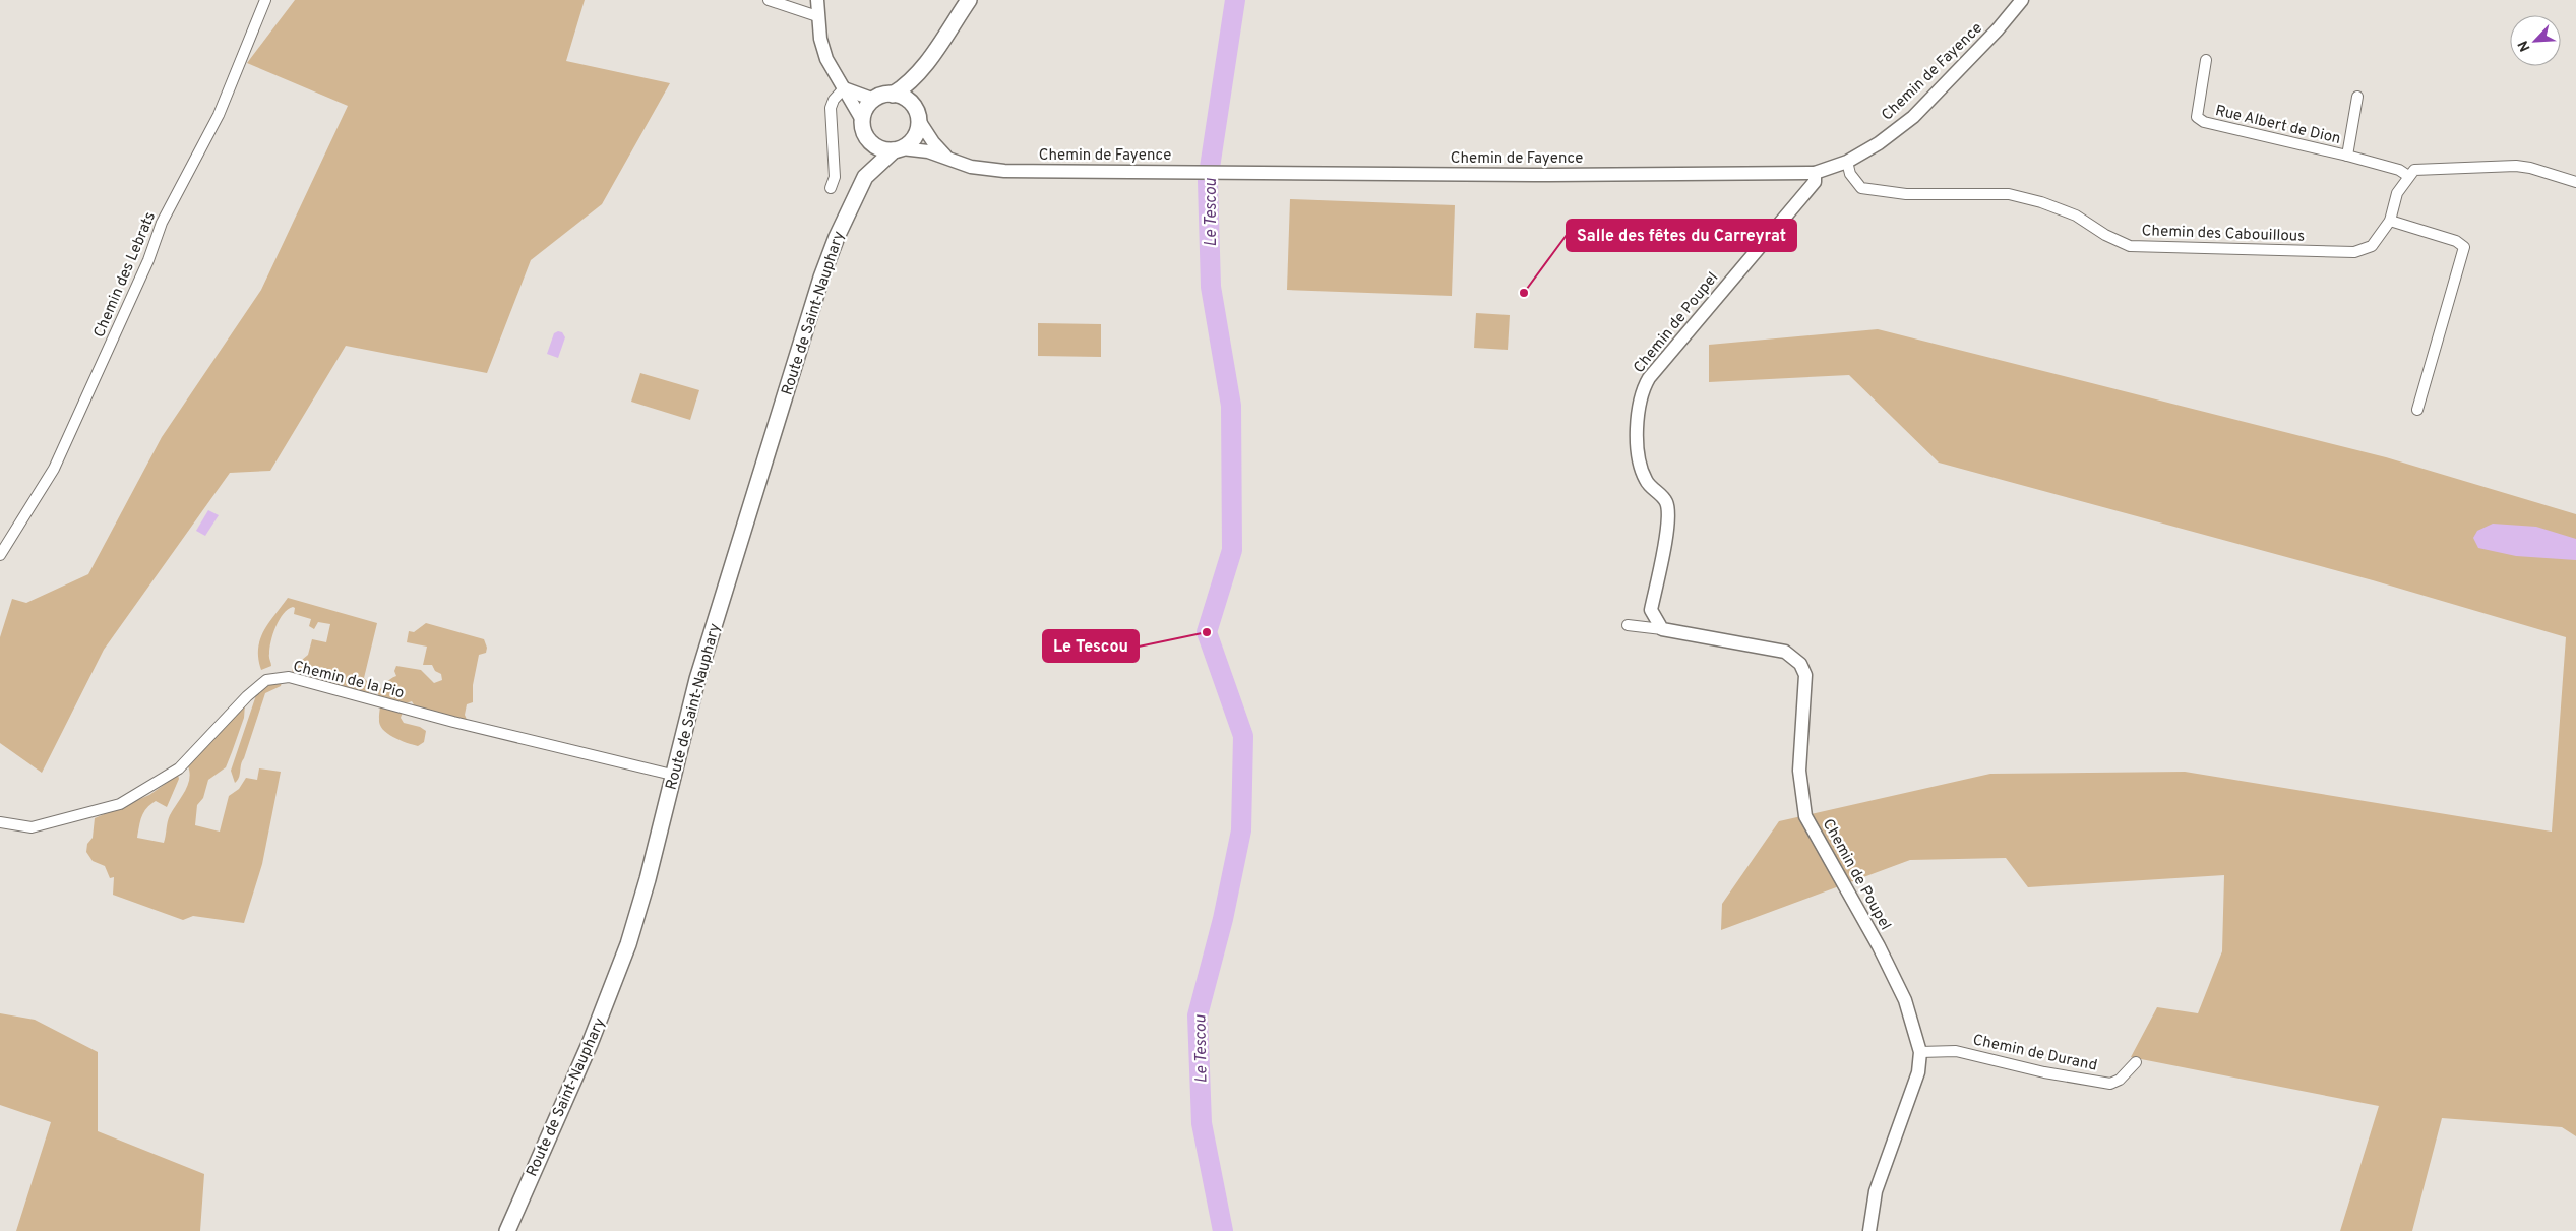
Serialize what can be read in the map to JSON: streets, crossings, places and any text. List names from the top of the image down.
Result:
{
  "streets": {
    "main road": ["Route de Saint-Nauphary"],
    "street": [
      "Chemin de Fayence",
      "Rue Albert de Dion",
      "Chemin des Cabouillous",
      "Chemin des Lebrats",
      "Chemin de Poupel",
      "Chemin de la Pio",
      "Chemin de Durand"
    ]
  },
  "crossings": [
    ["Chemin de Fayence", "Chemin des Cabouillous"],
    ["Chemin de Fayence", "Route de Saint-Nauphary"],
    ["Chemin de Fayence", "Chemin de Poupel"],
    ["Rue Albert de Dion", "Chemin des Cabouillous"],
    ["Route de Saint-Nauphary", "Chemin de la Pio"],
    ["Chemin de Poupel", "Chemin de Durand"]
  ],
  "water": ["Le Tescou"],
  "places": ["Salle des fêtes du Carreyrat", "Le Tescou"],
  "north": "bottom left"
}
